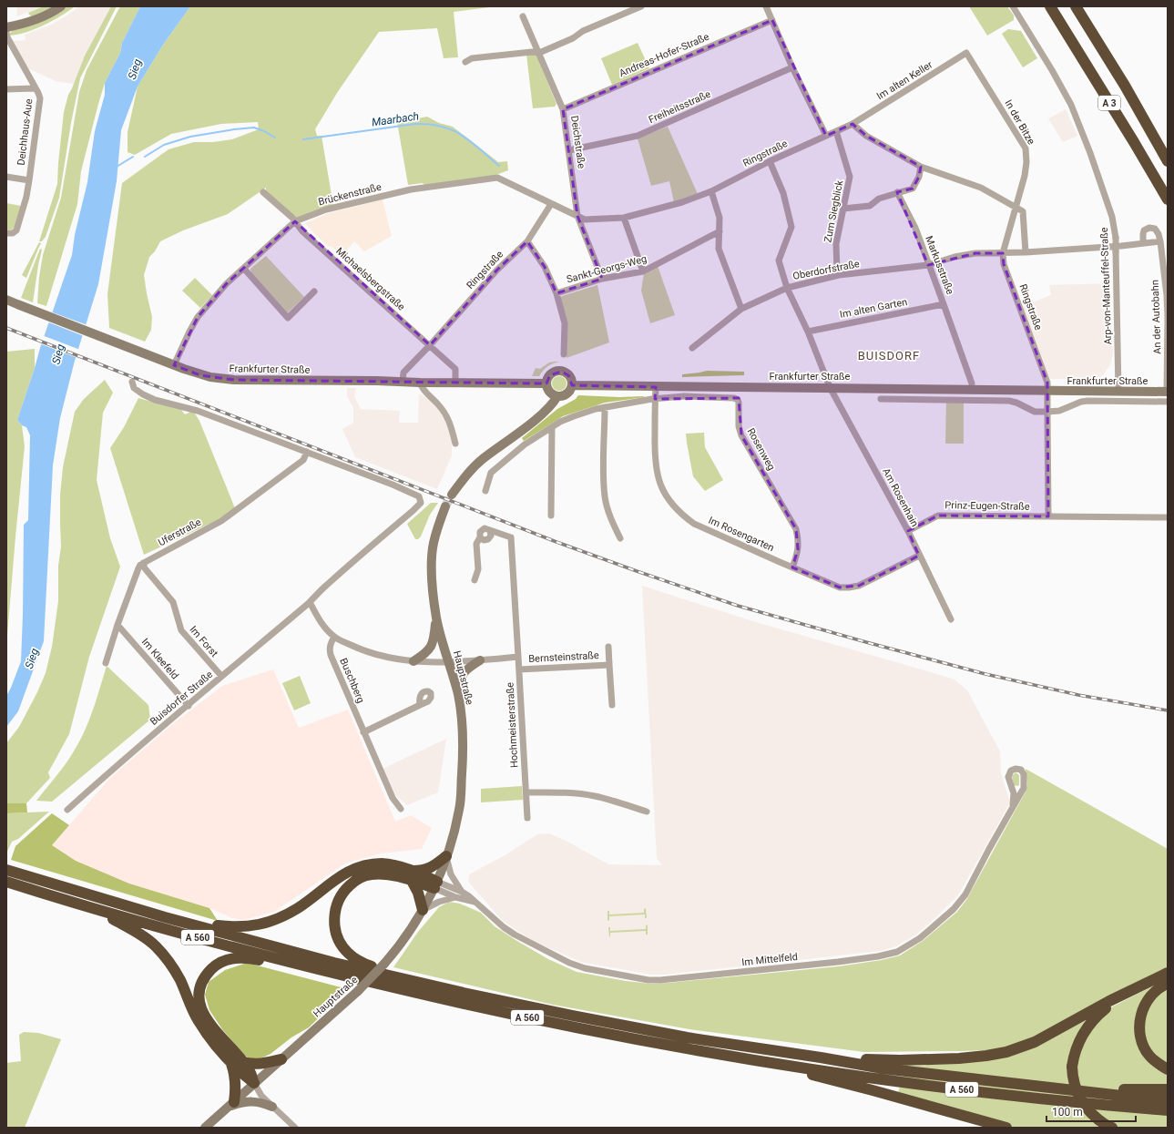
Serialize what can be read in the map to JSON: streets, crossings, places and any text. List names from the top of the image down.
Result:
{
  "streets": {
    "highway": ["A 3", "A 560"],
    "main road": ["Frankfurter Straße", "Hauptstraße"],
    "street": [
      "Andreas-Hofer-Straße",
      "Im alten Keller",
      "Freiheitsstraße",
      "In der Bitze",
      "Deichhaus-Aue",
      "Deichstraße",
      "Ringstraße",
      "Brückenstraße",
      "Zum Siegblick",
      "Markusstraße",
      "Sankt-Georgs-Weg",
      "Oberdorfstraße",
      "Michaelsbergstraße",
      "Arp-von-Manteuffel-Straße",
      "Im alten Garten",
      "An der Autobahn",
      "Rosenweg",
      "Am Rosenhain",
      "Prinz-Eugen-Straße",
      "Uferstraße",
      "Im Rosengarten",
      "Im Forst",
      "Bernsteinstraße",
      "Im Kleefeld",
      "Buschberg",
      "Buisdorfer Straße",
      "Hochmeisterstraße",
      "Im Mittelfeld"
    ]
  },
  "crossings": [
    ["Andreas-Hofer-Straße", "Deichstraße"],
    ["Im alten Keller", "In der Bitze"],
    ["Im alten Keller", "Ringstraße"],
    ["Freiheitsstraße", "Deichstraße"],
    ["In der Bitze", "Ringstraße"],
    ["Deichstraße", "Ringstraße"],
    ["Deichstraße", "Sankt-Georgs-Weg"],
    ["Ringstraße", "Brückenstraße"],
    ["Ringstraße", "Zum Siegblick"],
    ["Ringstraße", "Oberdorfstraße"],
    ["Ringstraße", "Michaelsbergstraße"],
    ["Ringstraße", "Frankfurter Straße"],
    ["Ringstraße", "Am Rosenhain"],
    ["Brückenstraße", "Michaelsbergstraße"],
    ["Brückenstraße", "Frankfurter Straße"],
    ["Zum Siegblick", "Oberdorfstraße"],
    ["Markusstraße", "Oberdorfstraße"],
    ["Markusstraße", "Im alten Garten"],
    ["Oberdorfstraße", "An der Autobahn"],
    ["Oberdorfstraße", "Am Rosenhain"],
    ["Michaelsbergstraße", "Frankfurter Straße"],
    ["Arp-von-Manteuffel-Straße", "Frankfurter Straße"],
    ["Im alten Garten", "Am Rosenhain"],
    ["An der Autobahn", "Frankfurter Straße"],
    ["Frankfurter Straße", "Am Rosenhain"],
    ["Frankfurter Straße", "Im Rosengarten"],
    ["Rosenweg", "Im Rosengarten"],
    ["Am Rosenhain", "Prinz-Eugen-Straße"],
    ["Am Rosenhain", "Im Rosengarten"],
    ["Uferstraße", "Im Forst"],
    ["Uferstraße", "Buisdorfer Straße"],
    ["Im Forst", "Buisdorfer Straße"],
    ["Bernsteinstraße", "Hochmeisterstraße"],
    ["Im Kleefeld", "Buisdorfer Straße"],
    ["Hauptstraße", "Im Mittelfeld"]
  ],
  "districts": ["BUISDORF"],
  "water": ["Sieg", "Maarbach"],
  "scale_bar": "100 m"
}
